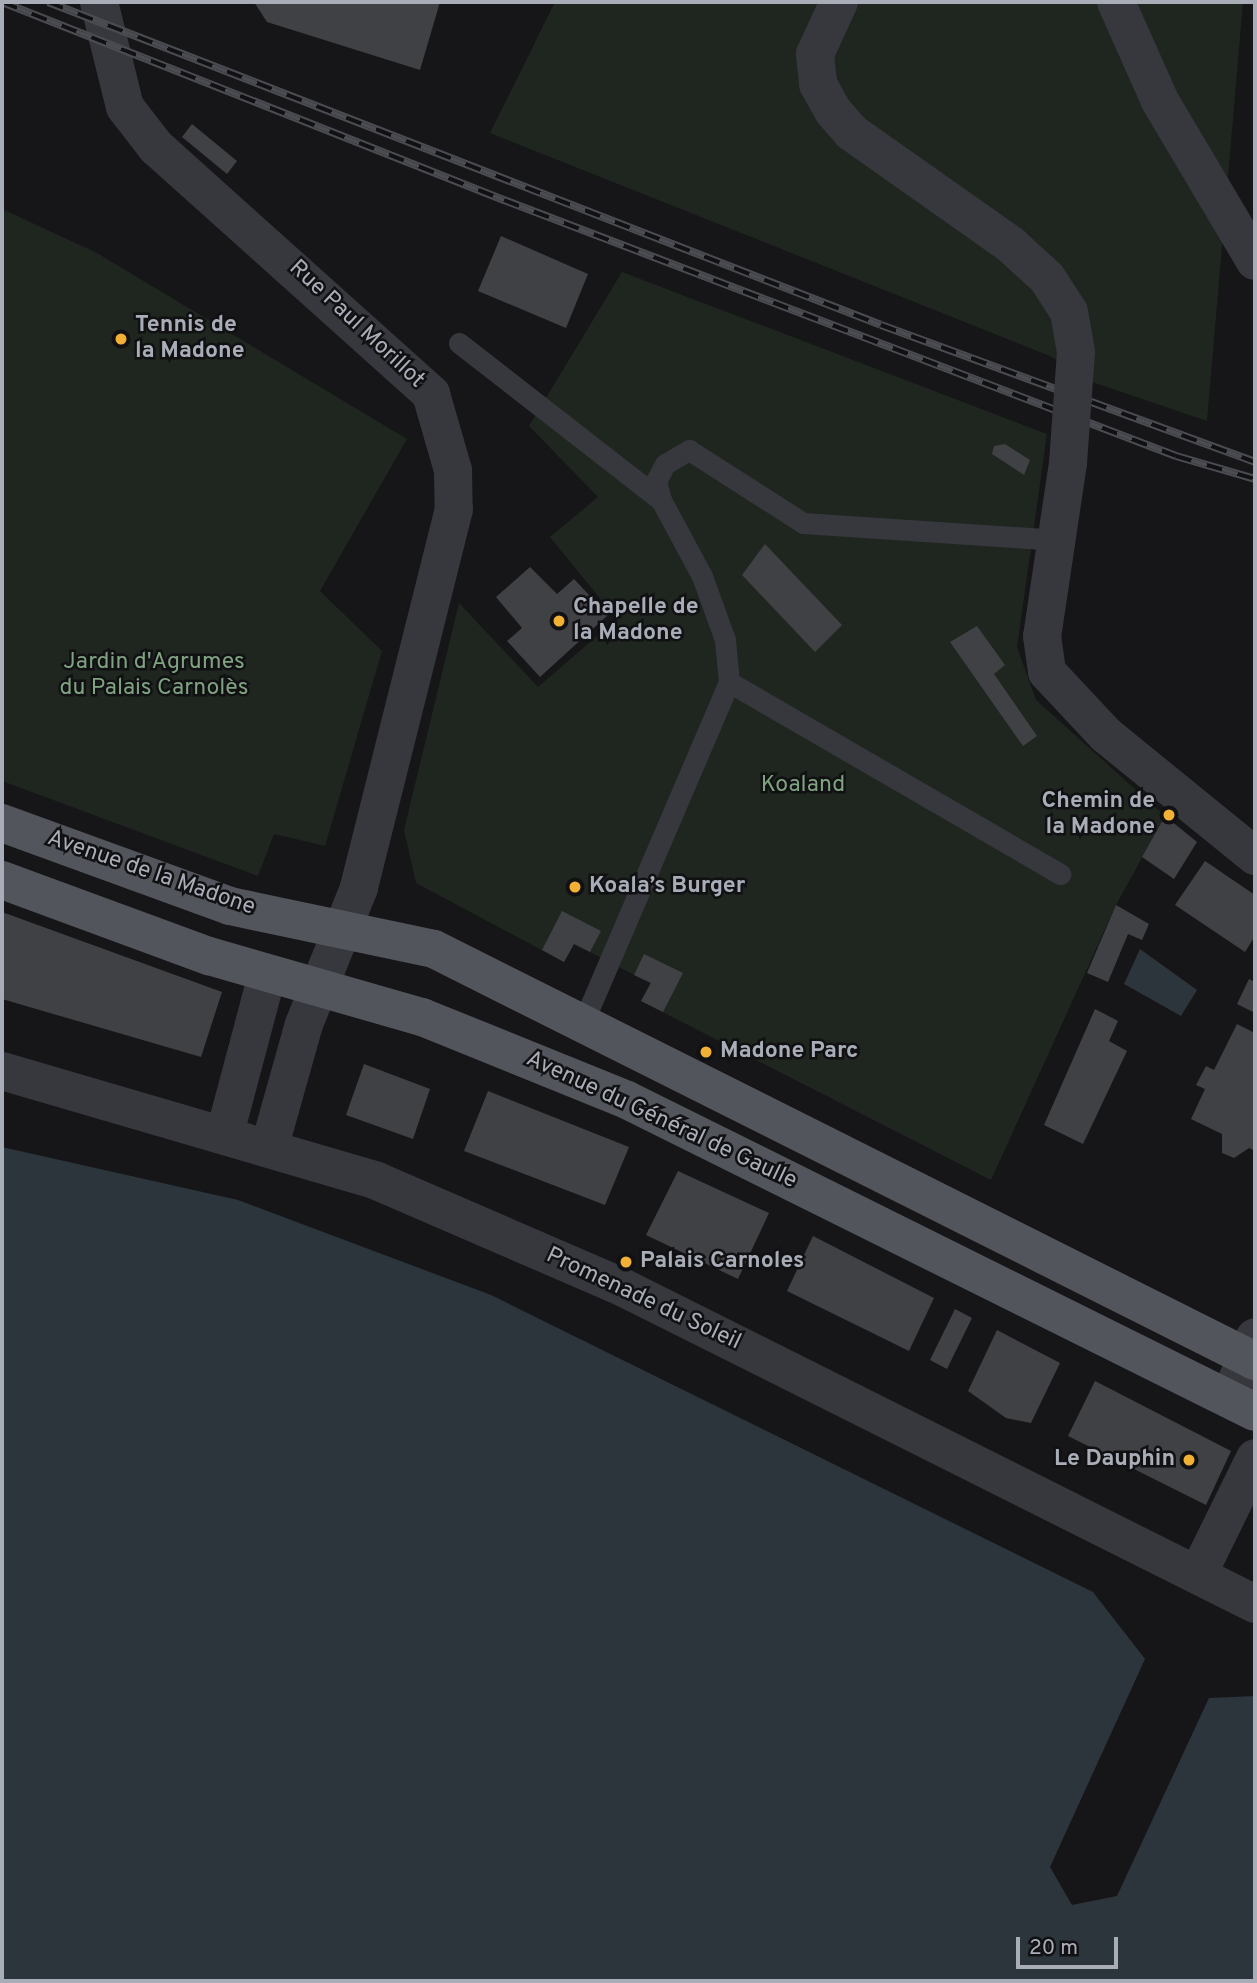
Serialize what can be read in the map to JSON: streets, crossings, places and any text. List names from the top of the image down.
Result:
{
  "streets": {
    "main road": ["Avenue de la Madone", "Avenue du Général de Gaulle"],
    "street": ["Rue Paul Morillot", "Promenade du Soleil"]
  },
  "crossings": [
    ["Rue Paul Morillot", "Avenue de la Madone"],
    ["Rue Paul Morillot", "Avenue du Général de Gaulle"],
    ["Rue Paul Morillot", "Promenade du Soleil"],
    ["Avenue de la Madone", "Avenue du Général de Gaulle"]
  ],
  "parks": ["Jardin d'Agrumes du Palais Carnolès", "Koaland"],
  "places": [
    "Tennis de la Madone",
    "Chapelle de la Madone",
    "Chemin de la Madone",
    "Koala’s Burger",
    "Madone Parc",
    "Palais Carnoles",
    "Le Dauphin"
  ],
  "scale_bar": "20 m"
}
